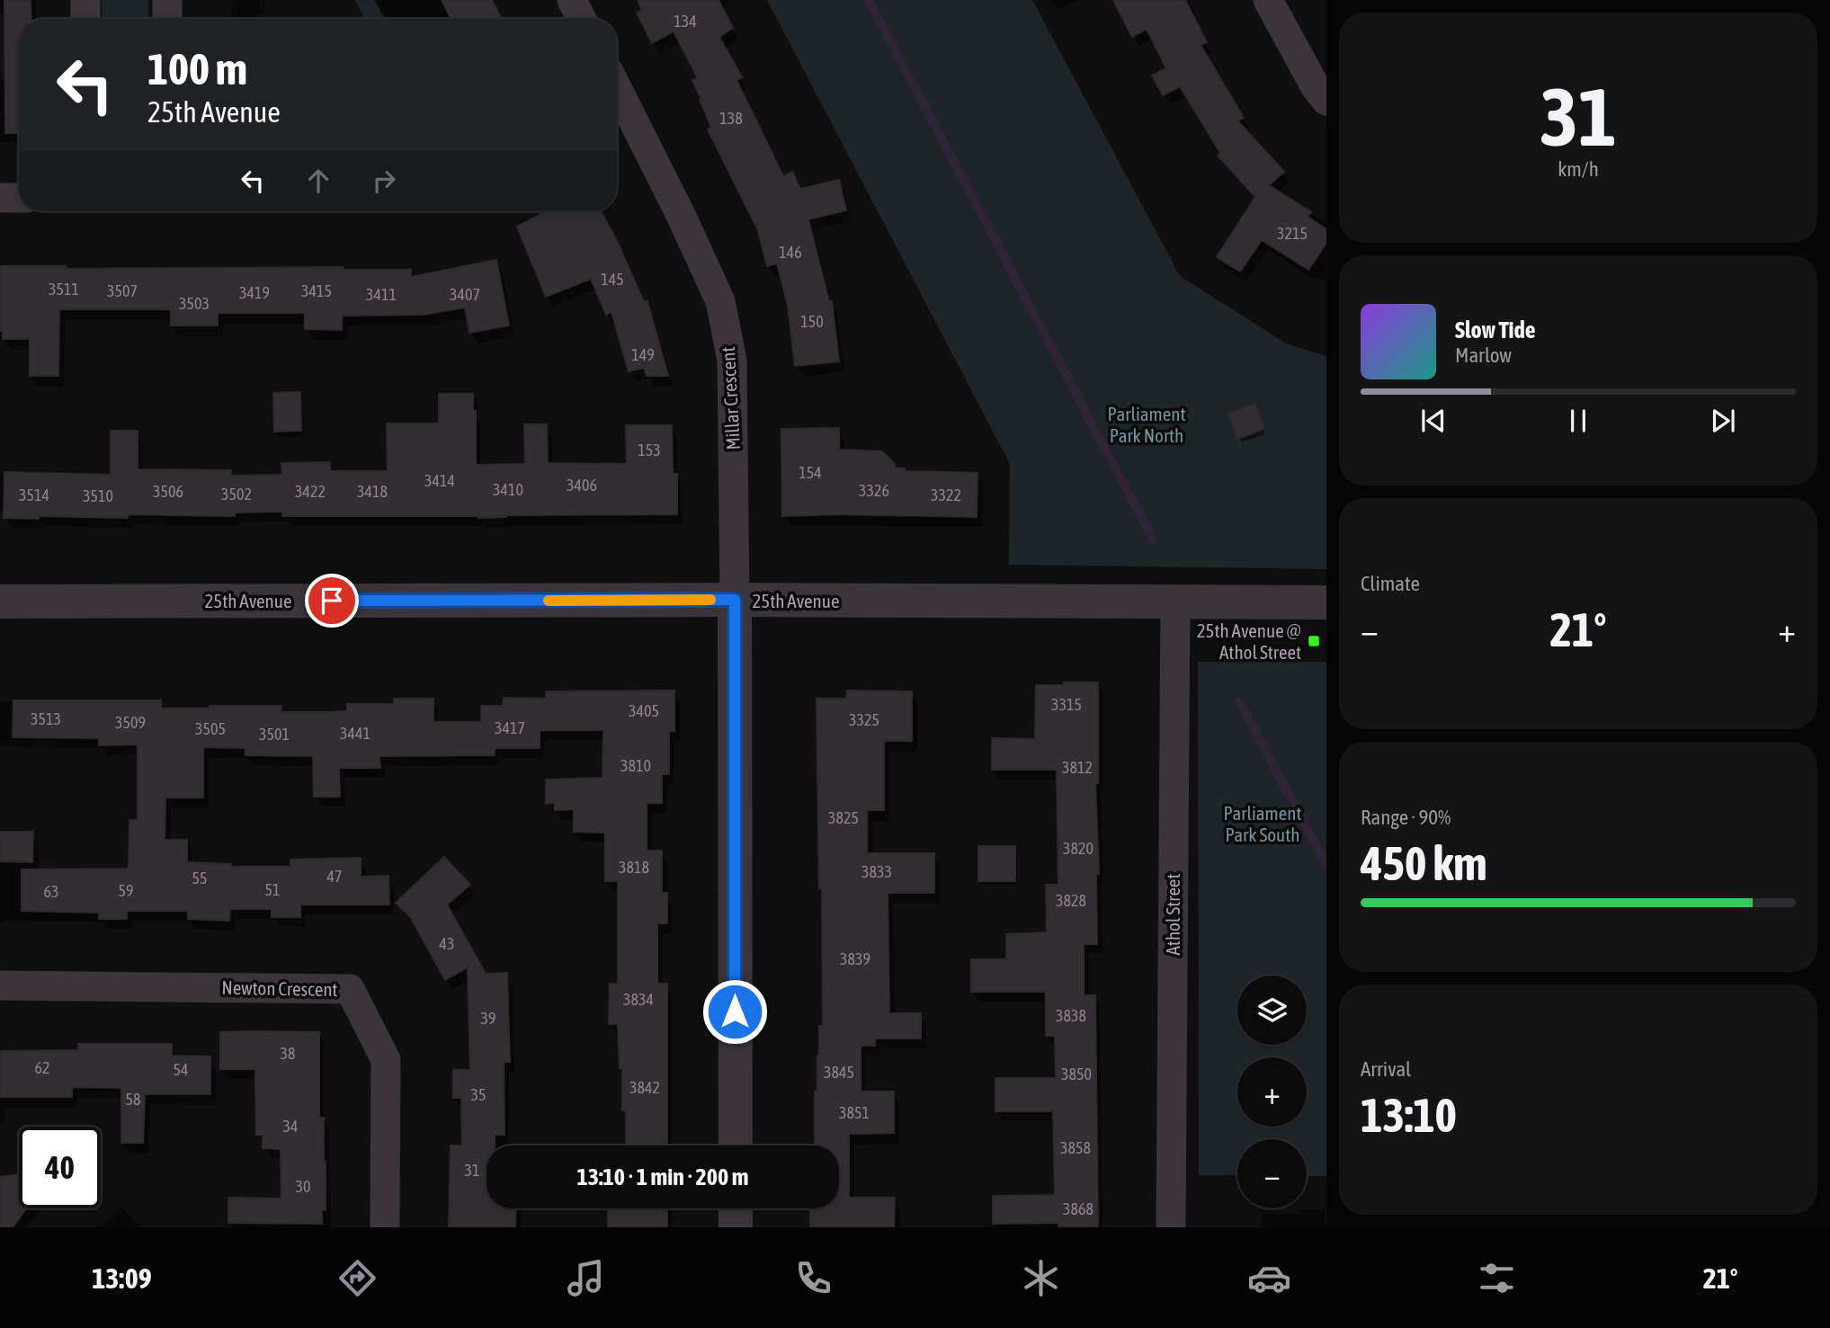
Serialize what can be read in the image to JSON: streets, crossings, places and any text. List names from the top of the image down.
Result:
{
  "streets": {
    "street": [
      "Millar Crescent",
      "25th Avenue",
      "Athol Street",
      "Newton Crescent"
    ]
  },
  "crossings": [
    ["Millar Crescent", "25th Avenue"],
    ["25th Avenue", "Athol Street"]
  ],
  "parks": ["Parliament Park North", "Parliament Park South"],
  "places": {
    "transit": ["25th Avenue @ Athol Street"]
  },
  "house_numbers": [
    "134",
    "138",
    "3215",
    "146",
    "145",
    "3511",
    "3507",
    "3415",
    "3419",
    "3411",
    "3407",
    "3503",
    "150",
    "149",
    "153",
    "154",
    "3414",
    "3406",
    "3410",
    "3326",
    "3506",
    "3422",
    "3418",
    "3502",
    "3514",
    "3322",
    "3510",
    "3315",
    "3405",
    "3513",
    "3325",
    "3509",
    "3417",
    "3505",
    "3441",
    "3501",
    "3810",
    "3812",
    "3825",
    "3820",
    "3818",
    "3833",
    "47",
    "55",
    "51",
    "59",
    "63",
    "3828",
    "43",
    "3839",
    "3834",
    "3838",
    "39",
    "38",
    "62",
    "54",
    "3845",
    "3850",
    "3842",
    "35",
    "58",
    "3851",
    "34",
    "3858",
    "31",
    "30",
    "3868"
  ],
  "page": {
    "tile": [
      ["31", "km/h"],
      "Climate",
      ["Range · 90%", "450 km"],
      ["Arrival", "13:10"]
    ],
    "turn": ["100 m", "25th Avenue"],
    "song": ["Slow Tide", "Marlow"],
    "heat": ["−", "21°", "+"],
    "map_buttons": ["+", "−"],
    "limit": "40",
    "trip": "13:10 · 1 min · 200 m",
    "tabs": ["13:09", "21°"]
  }
}
